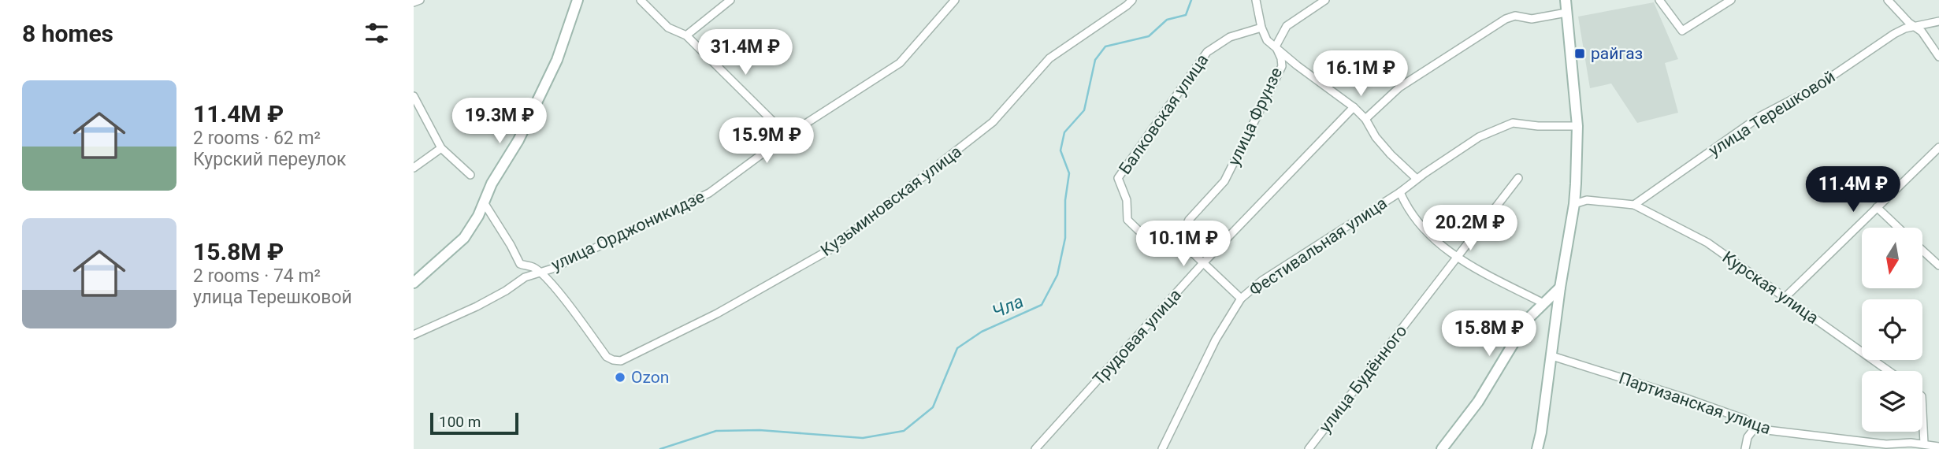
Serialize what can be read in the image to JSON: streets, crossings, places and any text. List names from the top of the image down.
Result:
{
  "streets": {
    "street": [
      "улица Терешковой",
      "Балковская улица",
      "улица Фрунзе",
      "Кузьминовская улица",
      "улица Орджоникидзе",
      "Фестивальная улица",
      "Курская улица",
      "Трудовая улица",
      "улица Будённого",
      "Партизанская улица"
    ]
  },
  "crossings": [
    ["улица Терешковой", "Курская улица"],
    ["Балковская улица", "улица Фрунзе"],
    ["Кузьминовская улица", "улица Орджоникидзе"]
  ],
  "water": ["Чла"],
  "places": {
    "transit": ["райгаз"],
    "other": ["Ozon"]
  },
  "scale_bar": "100 m",
  "north": "bottom",
  "page": {
    "heading": "8 homes",
    "price": [
      "31.4M ₽",
      "16.1M ₽",
      "19.3M ₽",
      "15.9M ₽",
      "11.4M ₽",
      "20.2M ₽",
      "10.1M ₽",
      "15.8M ₽"
    ],
    "list": [
      {
        "name": "11.4M ₽",
        "note": "2 rooms · 62 m² · Курский переулок"
      },
      {
        "name": "15.8M ₽",
        "note": "2 rooms · 74 m² · улица Терешковой"
      }
    ],
    "scale": "100 m"
  }
}
